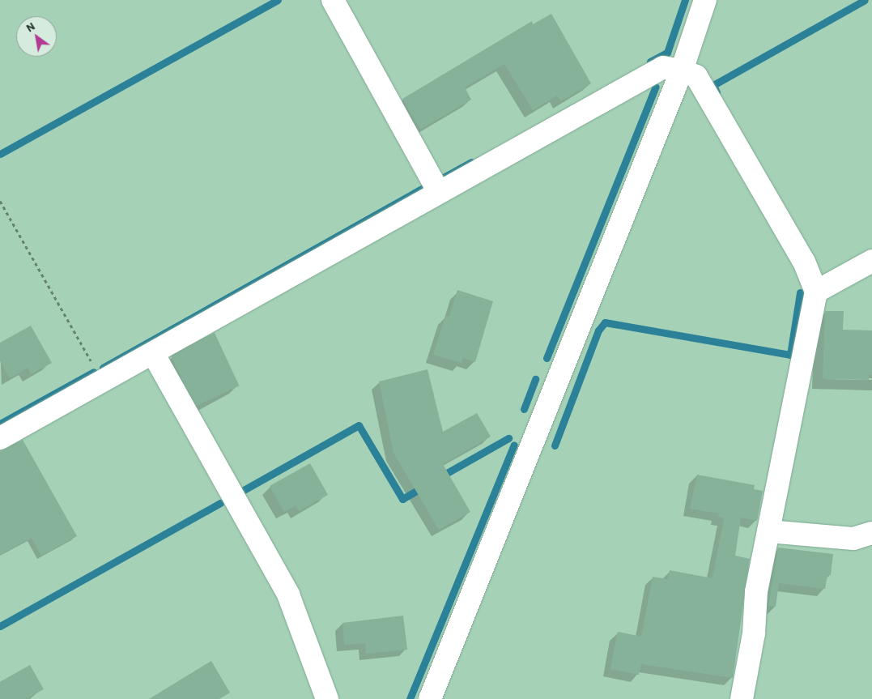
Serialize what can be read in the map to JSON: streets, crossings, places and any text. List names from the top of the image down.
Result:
{
  "north": "top left"
}
